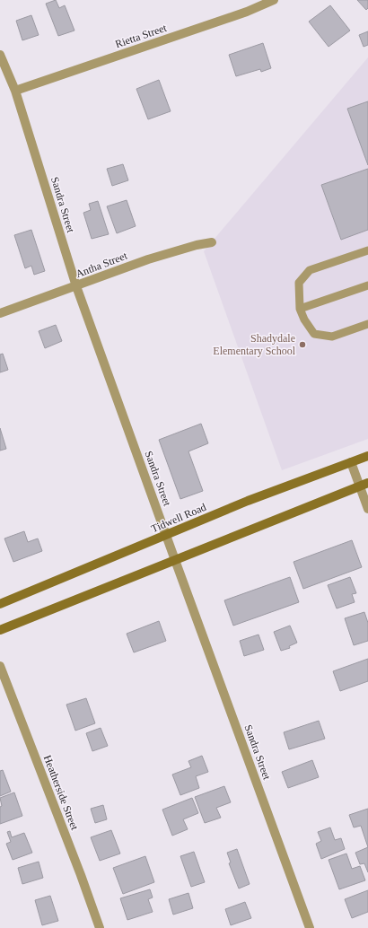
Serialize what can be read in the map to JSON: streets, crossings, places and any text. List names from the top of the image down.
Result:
{
  "streets": {
    "main road": ["Tidwell Road"],
    "street": [
      "Rietta Street",
      "Sandra Street",
      "Antha Street",
      "Heatherside Street"
    ]
  },
  "crossings": [
    ["Rietta Street", "Sandra Street"],
    ["Sandra Street", "Antha Street"],
    ["Sandra Street", "Tidwell Road"]
  ],
  "places": ["Shadydale Elementary School"]
}
